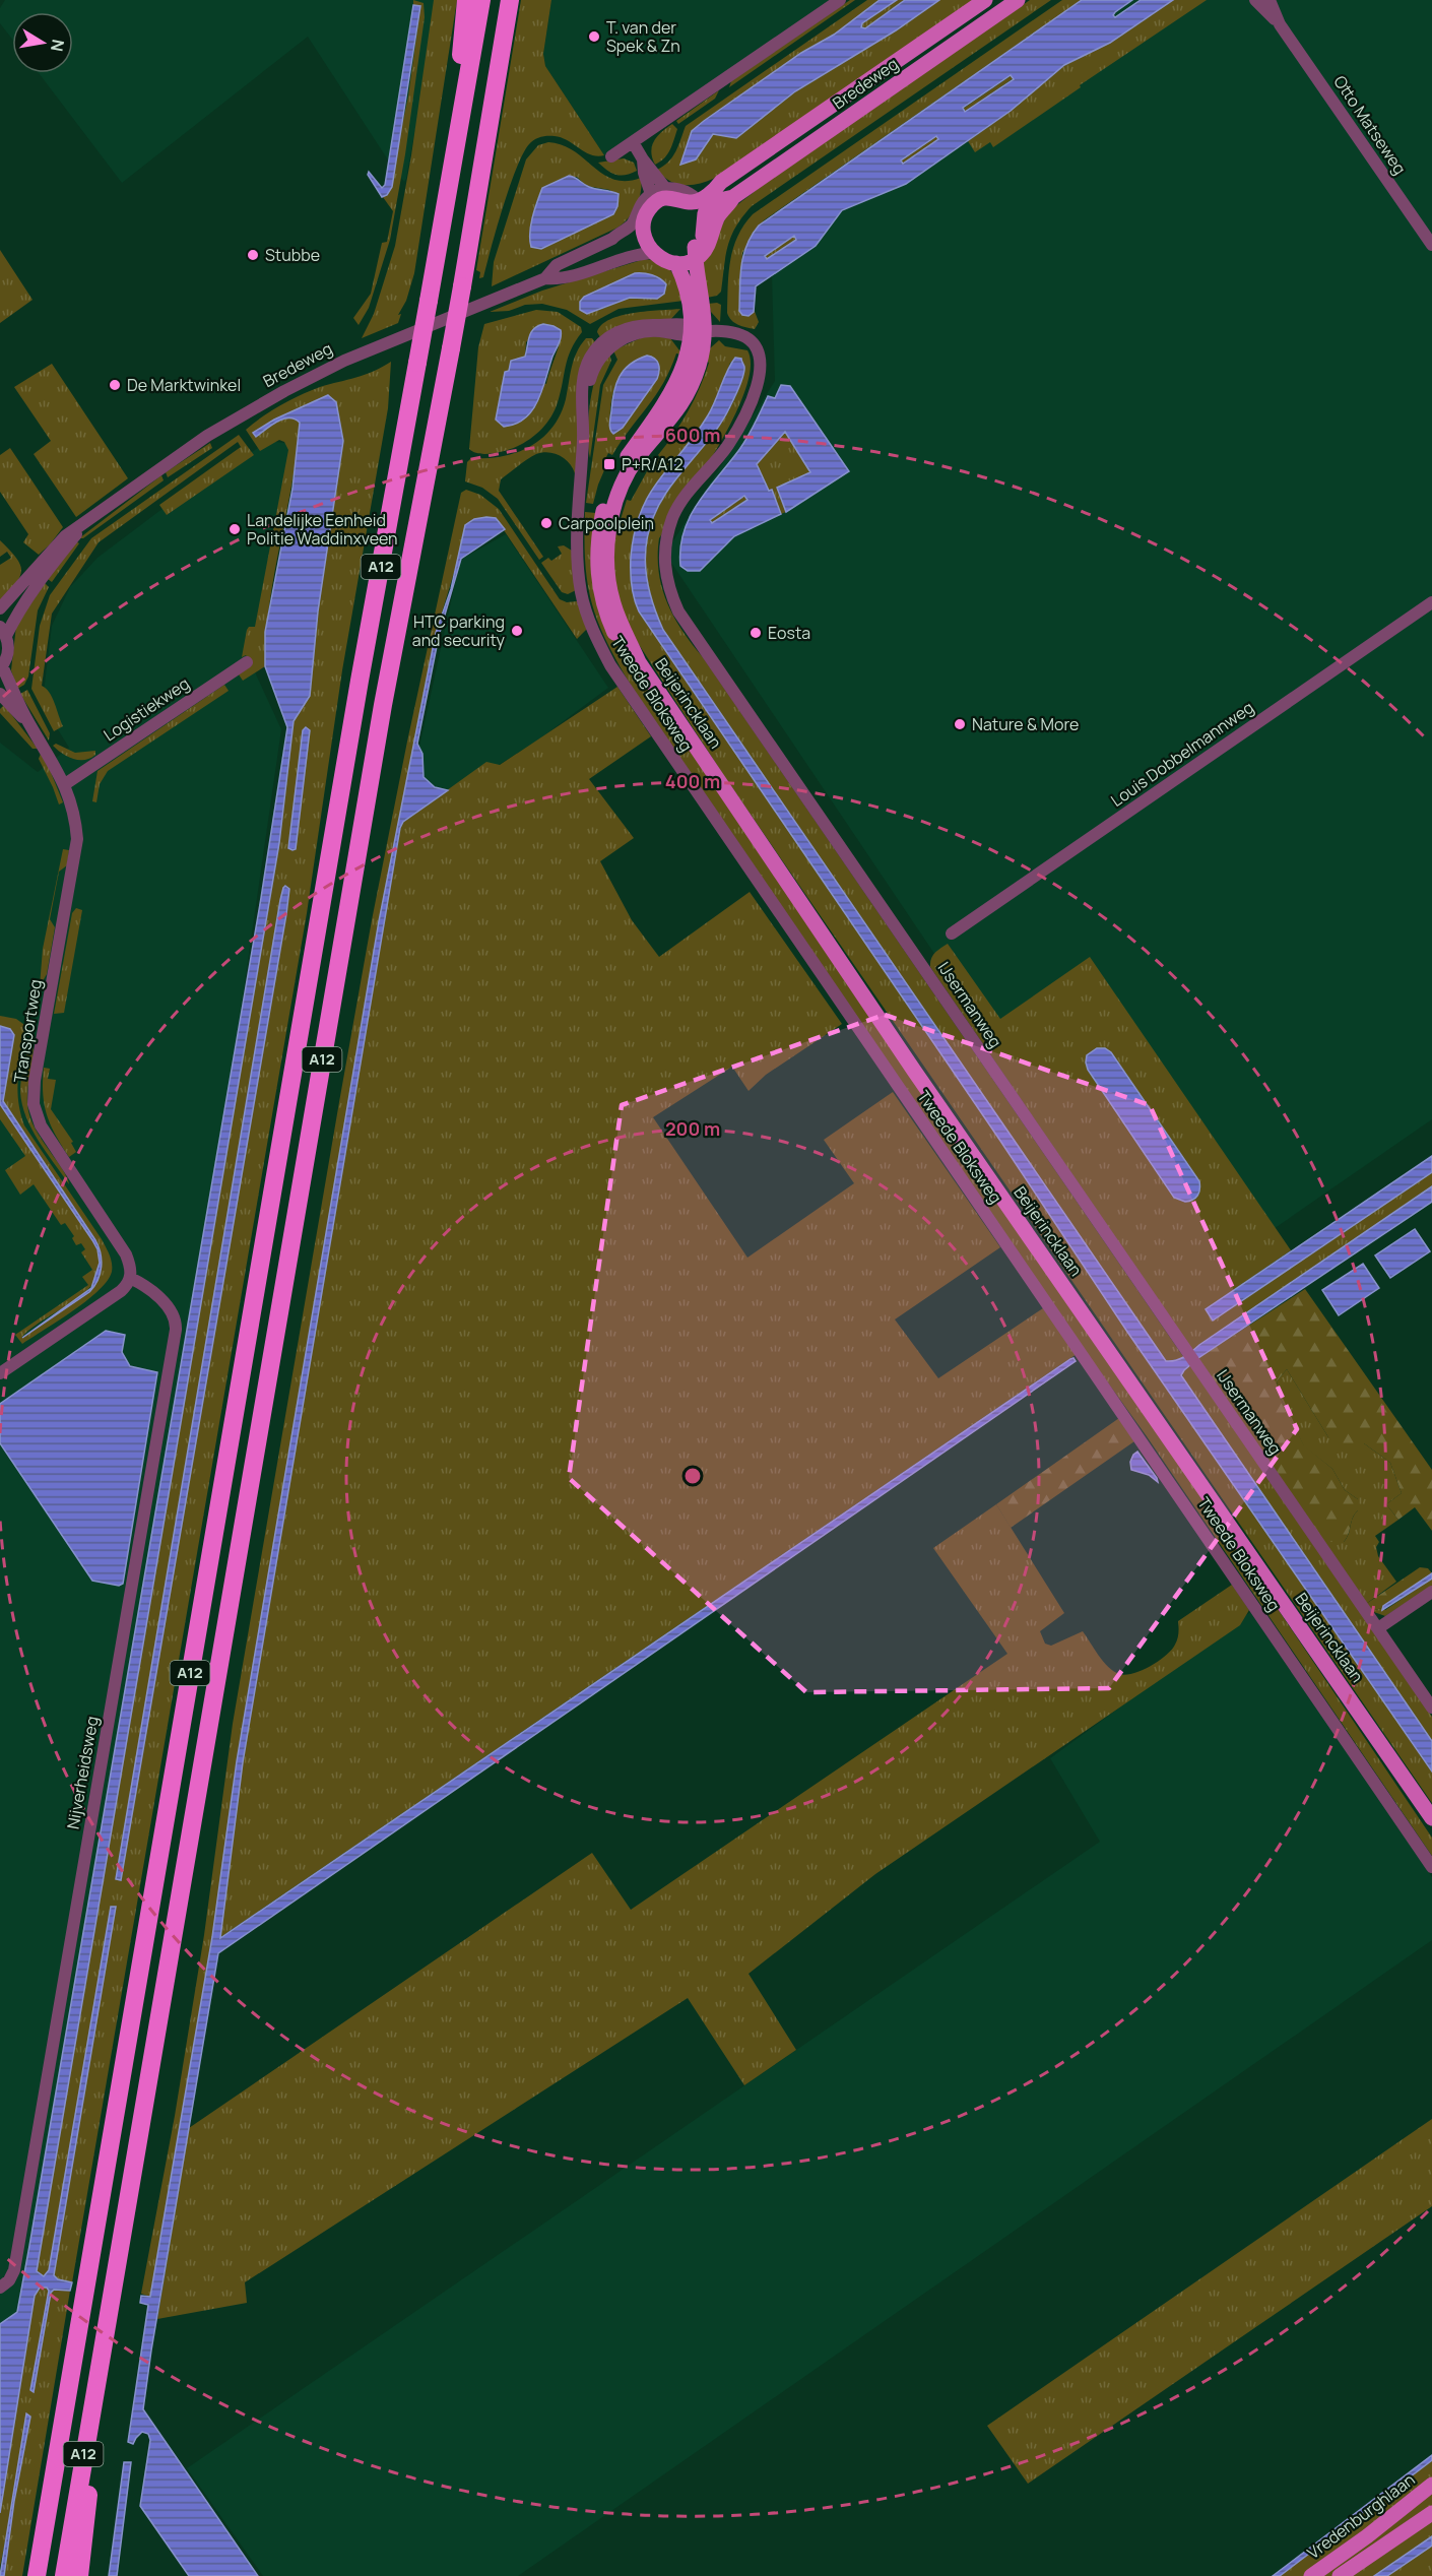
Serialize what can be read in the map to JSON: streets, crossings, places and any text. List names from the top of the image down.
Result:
{
  "streets": {
    "highway": ["A12"],
    "main road": ["Bredeweg", "Beijerincklaan", "Vredenburghlaan"],
    "street": [
      "Otto Matseweg",
      "Tweede Bloksweg",
      "Logistiekweg",
      "Louis Dobbelmannweg",
      "IJsermanweg",
      "Transportweg",
      "Nijverheidsweg"
    ]
  },
  "crossings": [
    ["Bredeweg", "Beijerincklaan"],
    ["Tweede Bloksweg", "Beijerincklaan"],
    ["Tweede Bloksweg", "IJsermanweg"],
    ["Beijerincklaan", "IJsermanweg"],
    ["Logistiekweg", "Transportweg"],
    ["Transportweg", "Nijverheidsweg"]
  ],
  "places": {
    "other": [
      "T. van der Spek & Zn",
      "Stubbe",
      "De Marktwinkel",
      "Carpoolplein",
      "Landelijke Eenheid Politie Waddinxveen",
      "HTC parking and security",
      "Eosta",
      "Nature & More"
    ],
    "transit": ["P+R/A12"]
  },
  "north": "right",
  "rings": ["600 m", "400 m", "200 m"]
}
